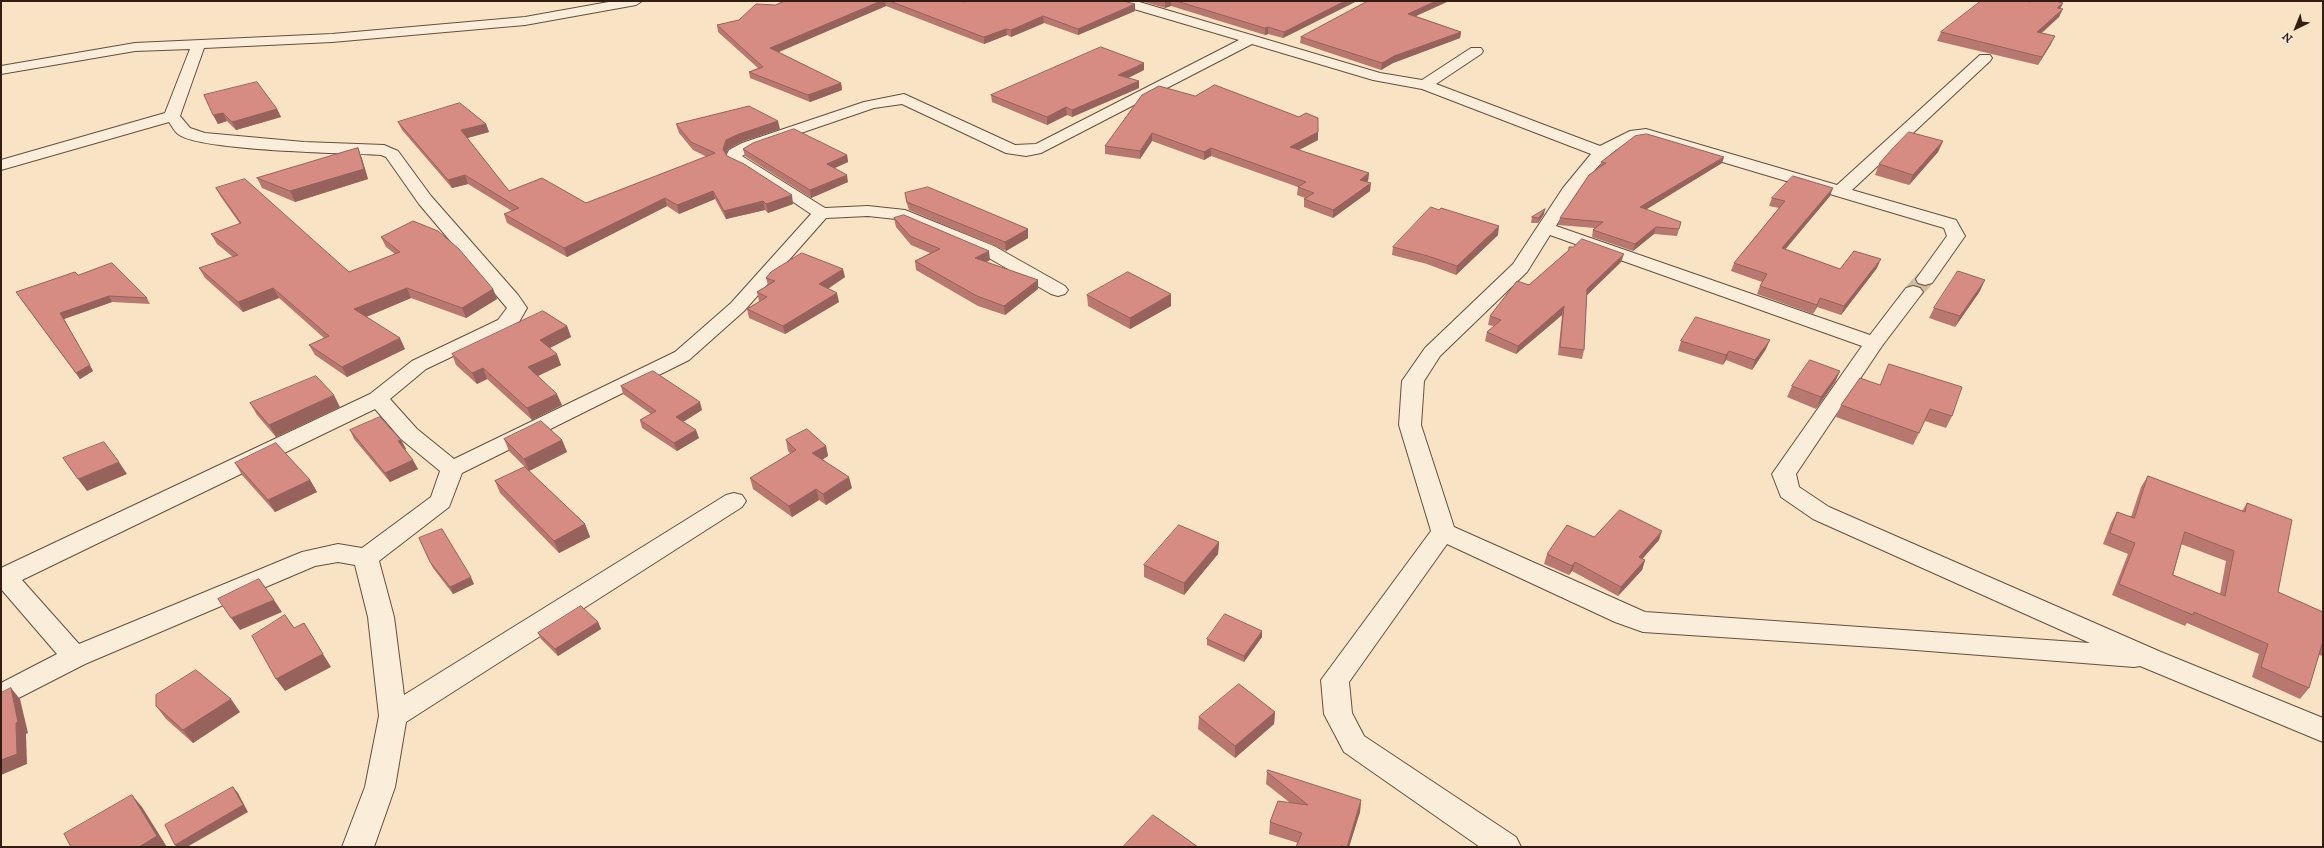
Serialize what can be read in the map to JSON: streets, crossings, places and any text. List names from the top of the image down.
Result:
{
  "north": "bottom left"
}
